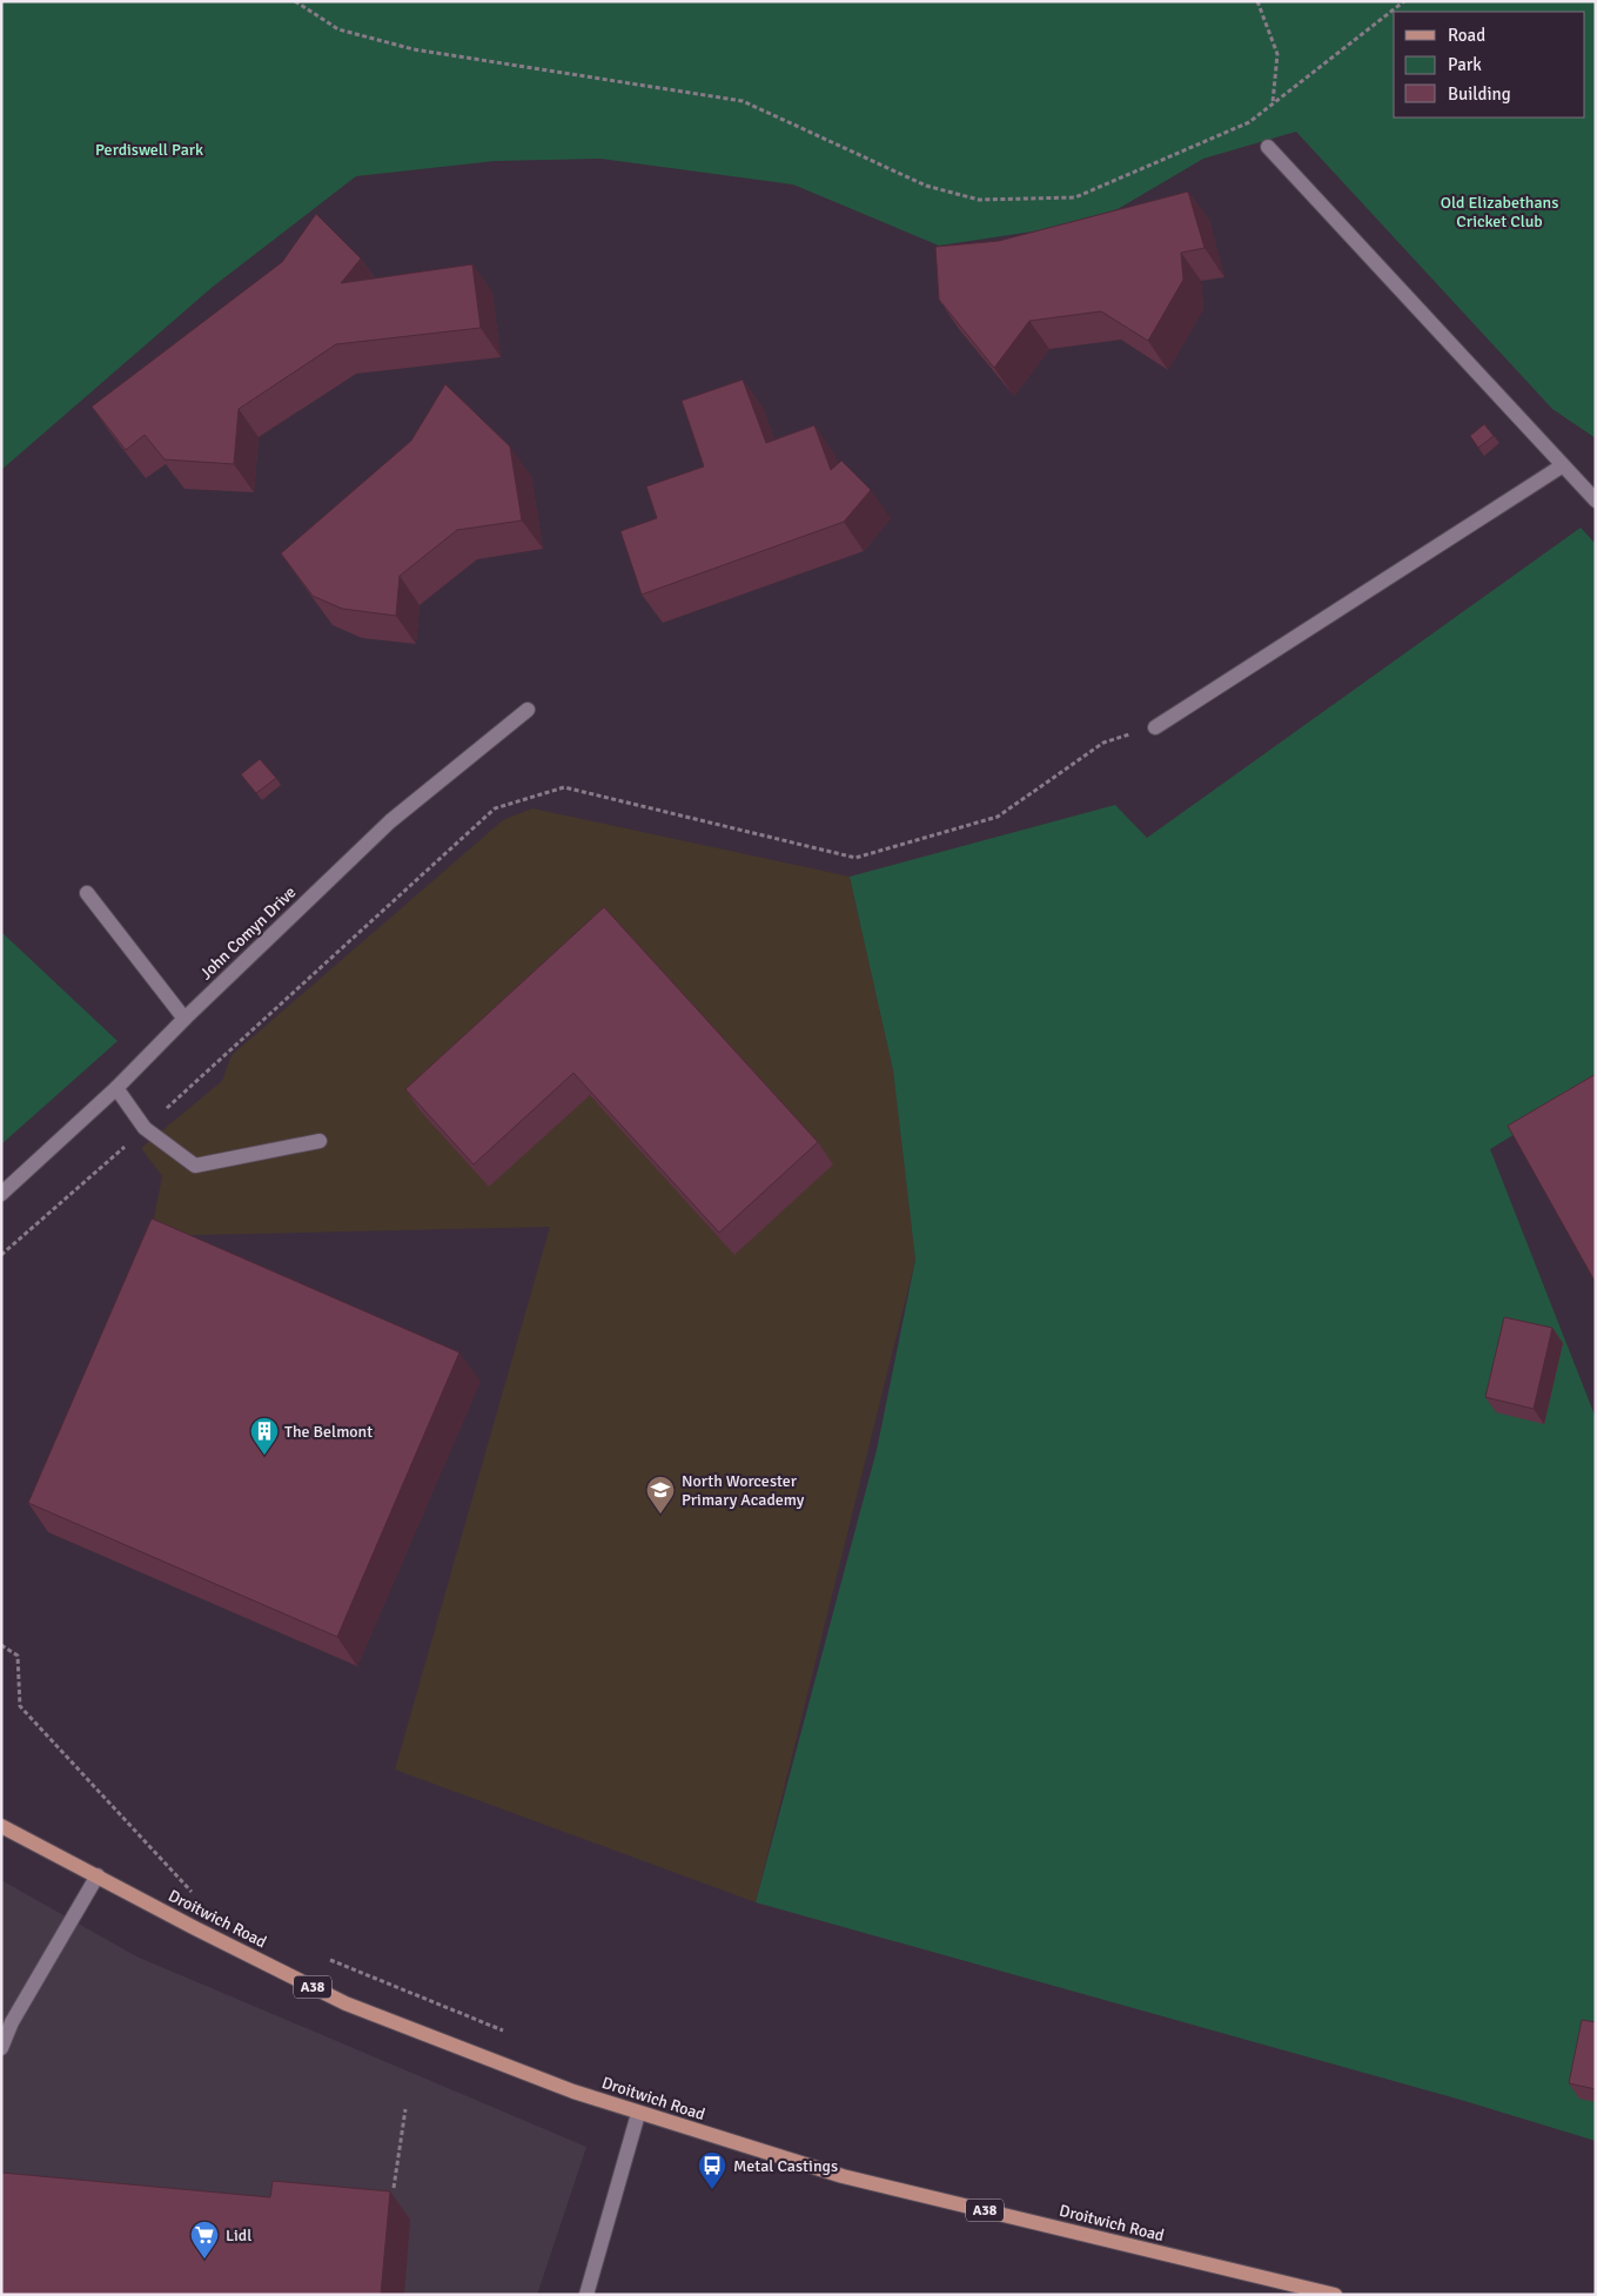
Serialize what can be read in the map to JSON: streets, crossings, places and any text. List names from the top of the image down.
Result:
{
  "streets": {
    "main road": ["Droitwich Road", "A38"],
    "street": ["John Comyn Drive"]
  },
  "parks": ["Perdiswell Park", "Old Elizabethans Cricket Club"],
  "places": {
    "building": ["The Belmont"],
    "school or university": ["North Worcester Primary Academy"],
    "bus stop": ["Metal Castings"],
    "supermarket": ["Lidl"]
  },
  "legend": ["Road", "Park", "Building"]
}
